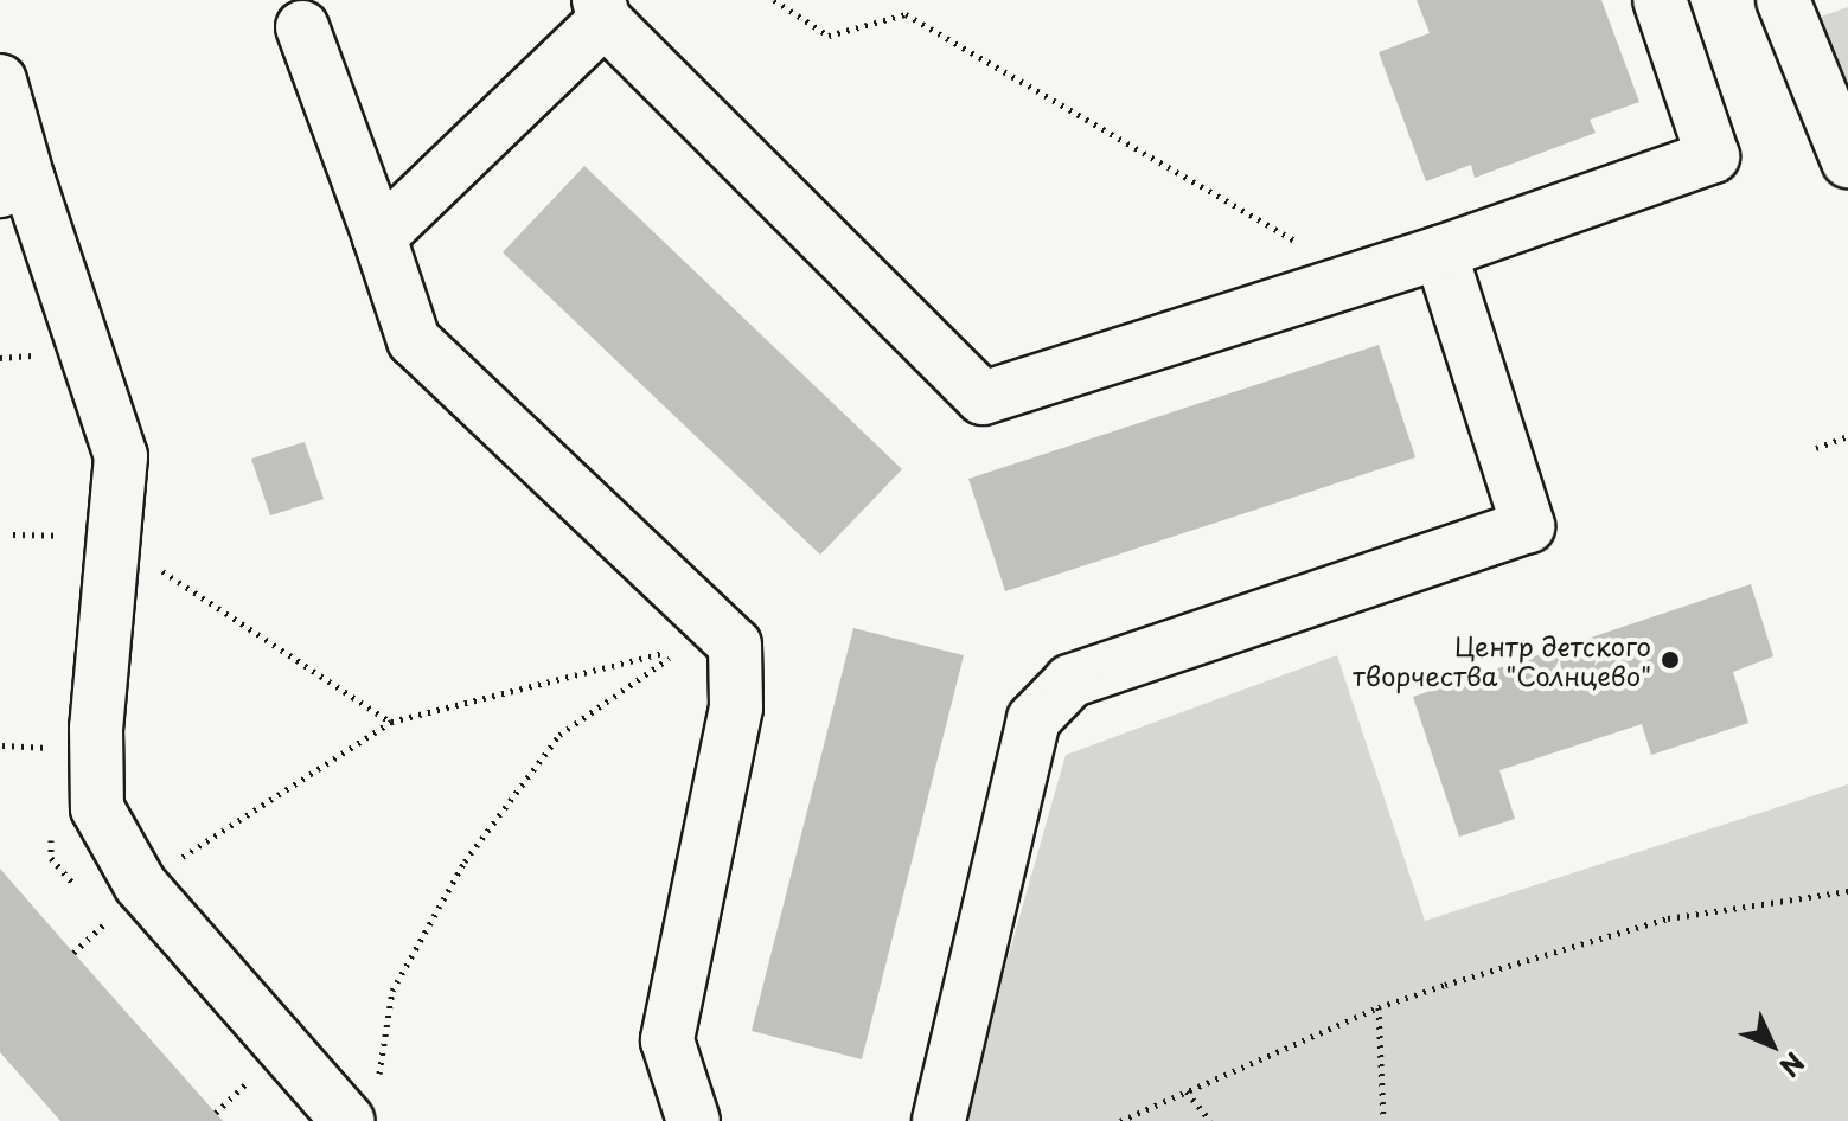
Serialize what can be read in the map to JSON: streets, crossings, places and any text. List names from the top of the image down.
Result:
{
  "places": ["Центр детского творчества \"Солнцево\""],
  "north": "bottom right"
}
